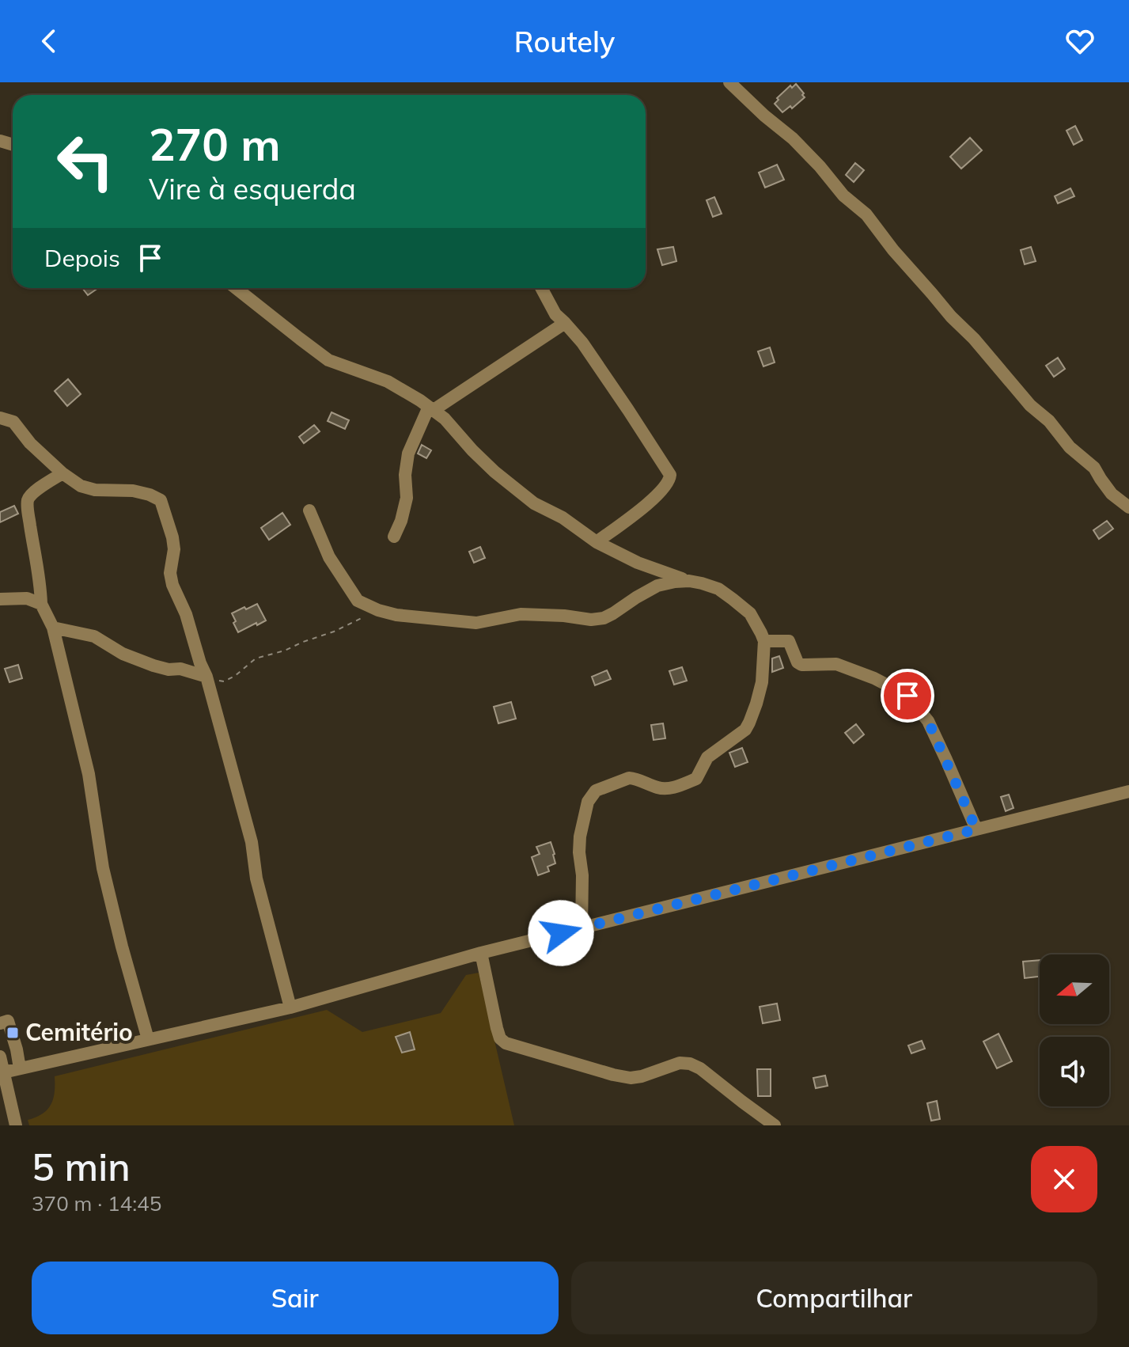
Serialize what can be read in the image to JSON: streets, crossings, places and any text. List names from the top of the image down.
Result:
{
  "places": {
    "transit": ["Cemitério"]
  },
  "north": "left",
  "page": {
    "header": "Routely",
    "turn": ["270 m", "Vire à esquerda"],
    "then": "Depois",
    "heading": ["5 min", "370 m · 14:45"],
    "buttons": ["Sair", "Compartilhar"]
  }
}
